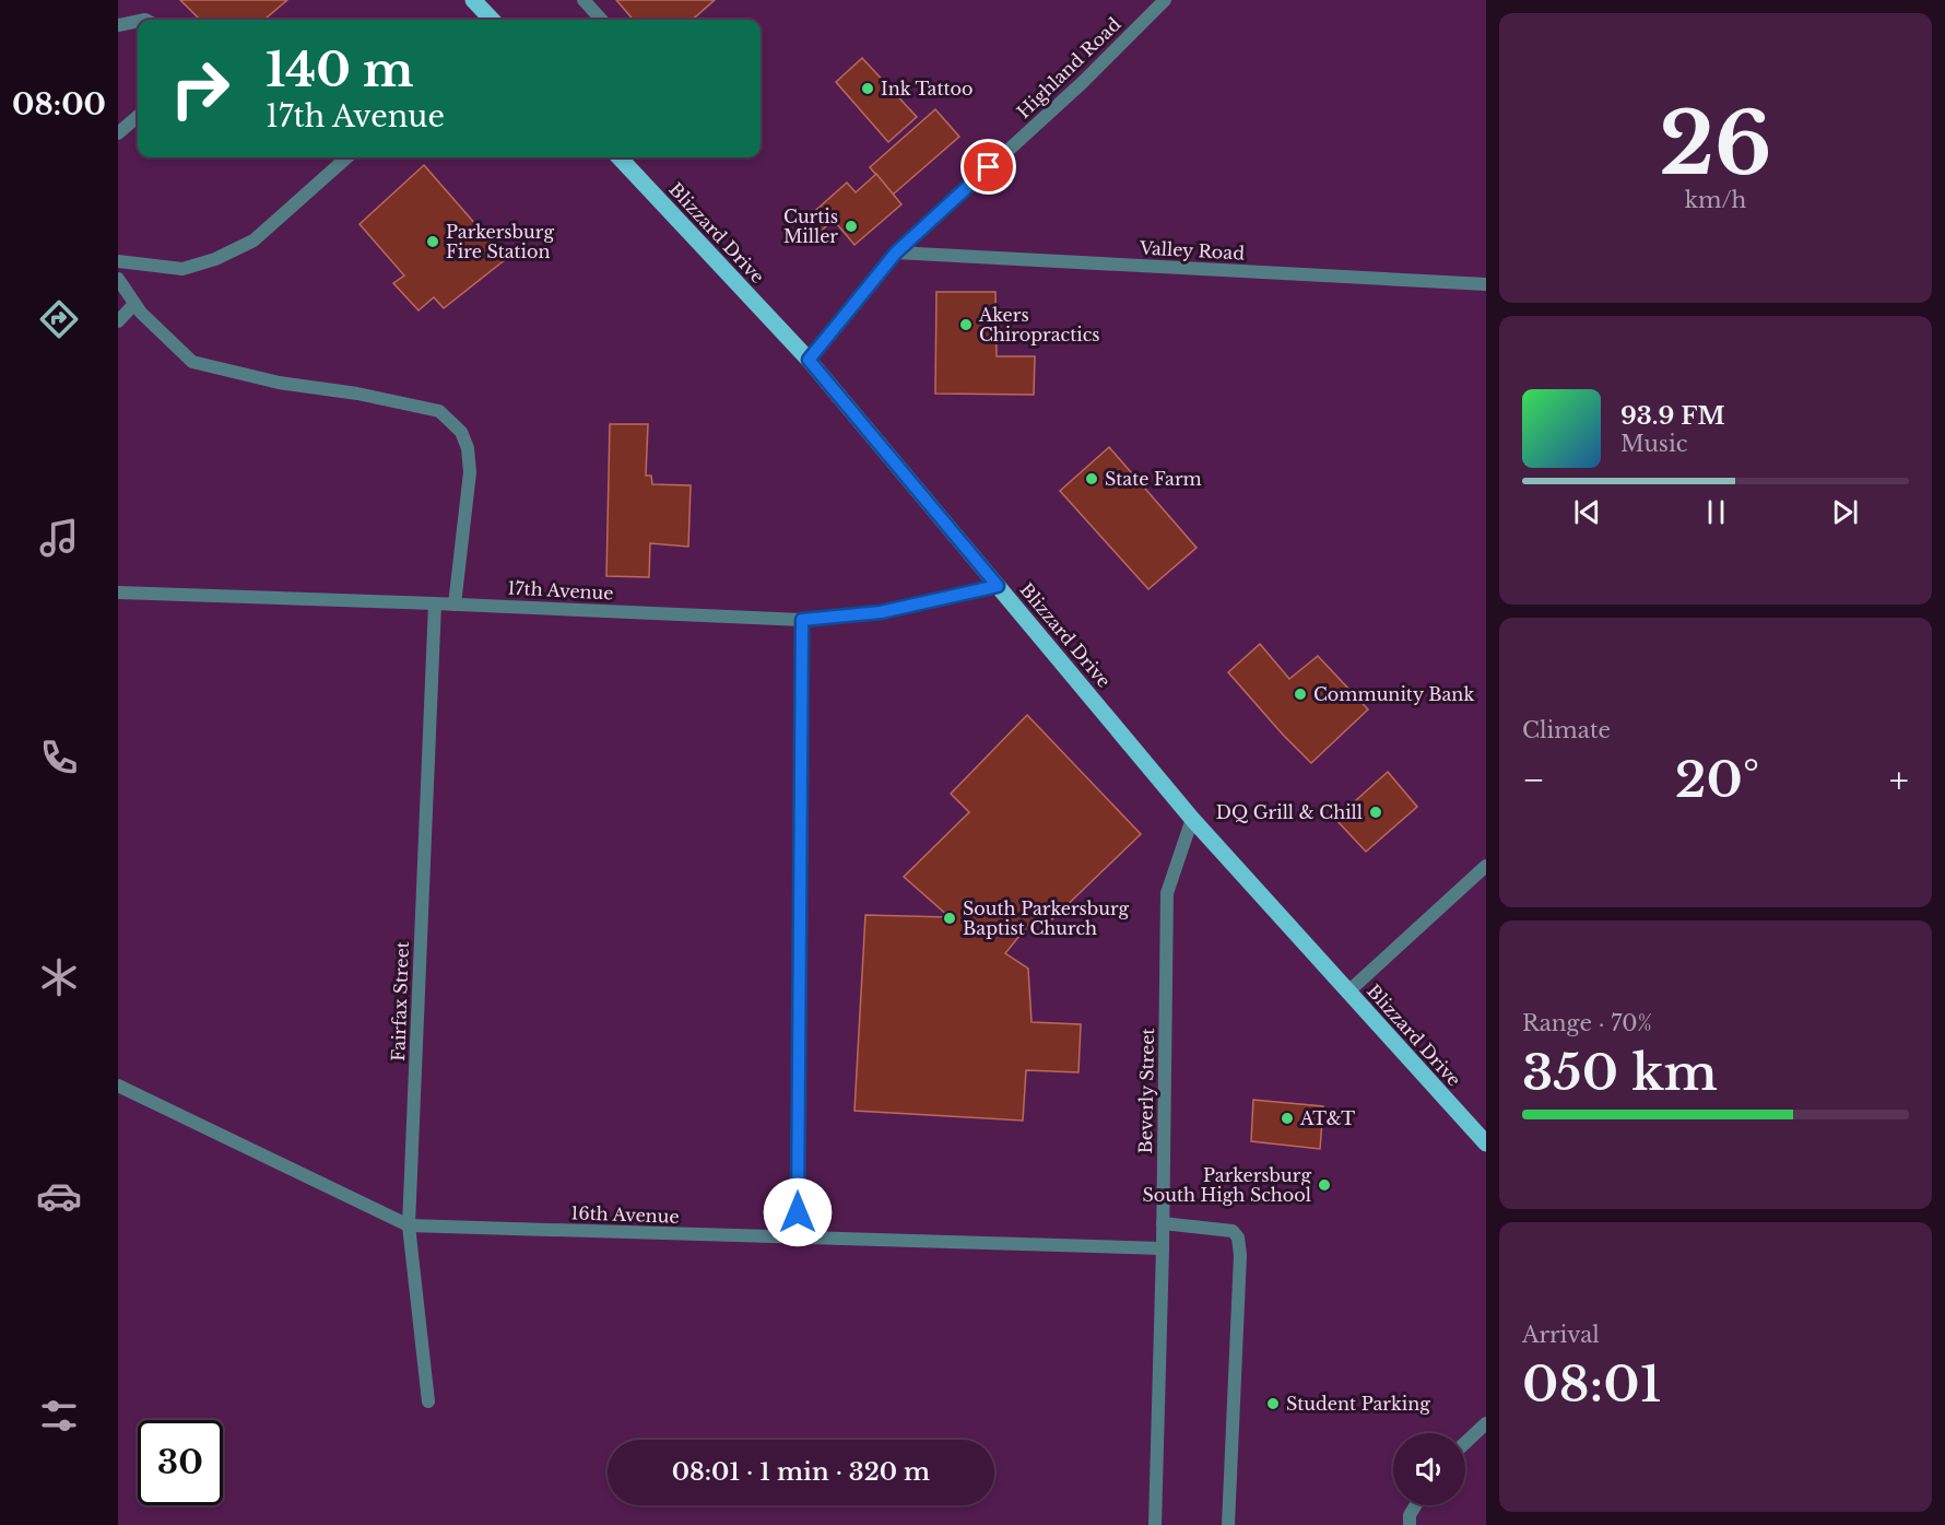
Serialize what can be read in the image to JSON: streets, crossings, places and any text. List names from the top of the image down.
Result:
{
  "streets": {
    "main road": ["Blizzard Drive"],
    "street": [
      "Highland Road",
      "Valley Road",
      "17th Avenue",
      "Fairfax Street",
      "Beverly Street",
      "16th Avenue"
    ]
  },
  "crossings": [
    ["Highland Road", "Blizzard Drive"],
    ["Highland Road", "Valley Road"],
    ["Blizzard Drive", "17th Avenue"],
    ["Blizzard Drive", "Beverly Street"],
    ["17th Avenue", "Fairfax Street"],
    ["Fairfax Street", "16th Avenue"],
    ["Beverly Street", "16th Avenue"]
  ],
  "places": [
    "Ink Tattoo",
    "Curtis Miller",
    "Parkersburg Fire Station",
    "Akers Chiropractics",
    "State Farm",
    "Community Bank",
    "DQ Grill & Chill",
    "South Parkersburg Baptist Church",
    "AT&T",
    "Parkersburg South High School",
    "Student Parking"
  ],
  "page": {
    "tabs": "08:00",
    "tile": [
      ["26", "km/h"],
      "Climate",
      ["Range · 70%", "350 km"],
      ["Arrival", "08:01"]
    ],
    "turn": ["140 m", "17th Avenue"],
    "song": ["93.9 FM", "Music"],
    "heat": ["−", "20°", "+"],
    "limit": "30",
    "trip": "08:01 · 1 min · 320 m"
  }
}
